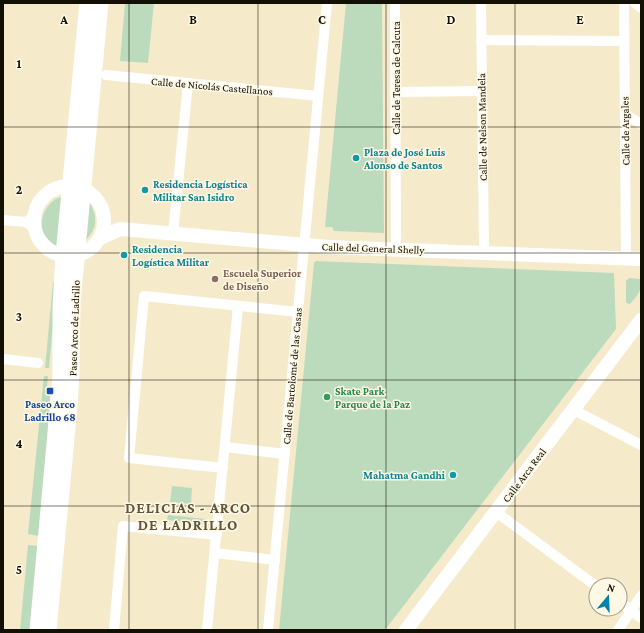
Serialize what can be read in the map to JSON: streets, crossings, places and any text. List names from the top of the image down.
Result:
{
  "streets": {
    "main road": ["Paseo Arco de Ladrillo"],
    "street": [
      "Calle de Teresa de Calcuta",
      "Calle de Nicolás Castellanos",
      "Calle de Nelson Mandela",
      "Calle de Argales",
      "Calle del General Shelly",
      "Calle de Bartolomé de las Casas",
      "Calle Arca Real"
    ]
  },
  "crossings": [
    ["Calle de Teresa de Calcuta", "Calle del General Shelly"],
    ["Calle de Nicolás Castellanos", "Calle de Bartolomé de las Casas"],
    ["Calle de Nelson Mandela", "Calle del General Shelly"],
    ["Calle de Argales", "Calle del General Shelly"],
    ["Calle del General Shelly", "Paseo Arco de Ladrillo"],
    ["Calle del General Shelly", "Calle de Bartolomé de las Casas"]
  ],
  "districts": ["DELICIAS - ARCO DE LADRILLO"],
  "places": {
    "other": [
      "Plaza de José Luis Alonso de Santos",
      "Residencia Logística Militar San Isidro",
      "Residencia Logística Militar",
      "Escuela Superior de Diseño",
      "Skate Park Parque de la Paz",
      "Mahatma Gandhi"
    ],
    "transit": ["Paseo Arco Ladrillo 68"]
  },
  "north": "top",
  "grid": {
    "columns": [
      "A",
      "B",
      "C",
      "D",
      "E"
    ],
    "rows": [
      "1",
      "2",
      "3",
      "4",
      "5"
    ]
  }
}
